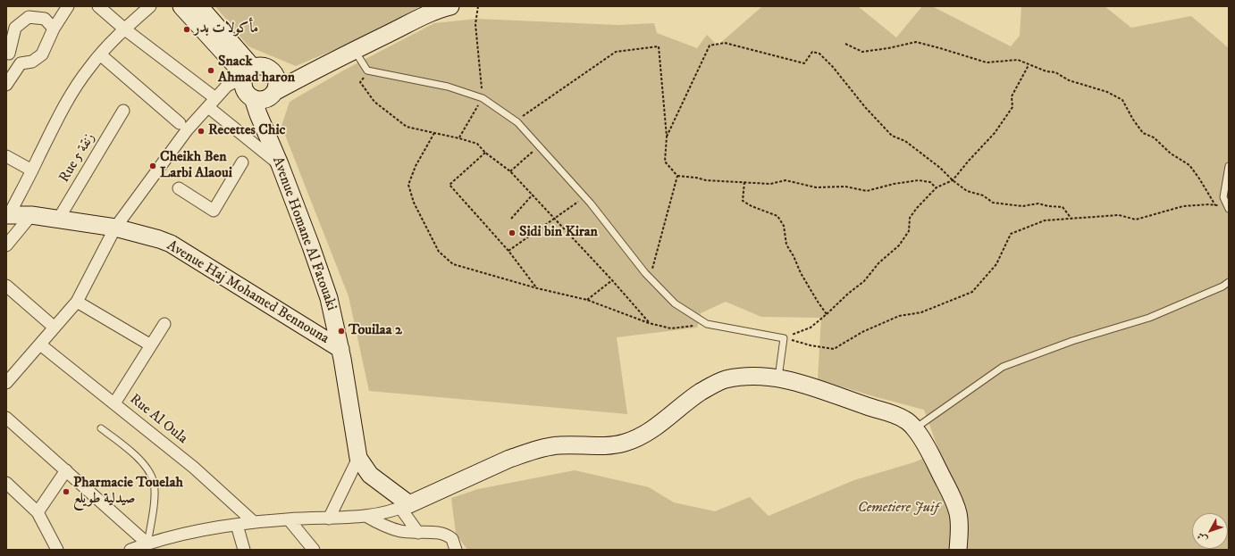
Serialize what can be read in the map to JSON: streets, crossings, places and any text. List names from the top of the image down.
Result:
{
  "streets": {
    "street": [
      "Rue 5 زنقة",
      "Avenue Homane Al Fatouaki",
      "Avenue Haj Mohamed Bennouna",
      "Rue Al Oula"
    ]
  },
  "crossings": [
    ["Rue 5 زنقة", "Avenue Haj Mohamed Bennouna"],
    ["Avenue Homane Al Fatouaki", "Avenue Haj Mohamed Bennouna"]
  ],
  "parks": ["Cemetiere Juif"],
  "places": [
    "مأكولات بدر",
    "Snack Ahmad haron",
    "Recettes Chic",
    "Cheikh Ben Larbi Alaoui",
    "Sidi bin Kiran",
    "Touilaa 2",
    "Pharmacie Touelah صيدلية طويلع"
  ],
  "north": "bottom left"
}
